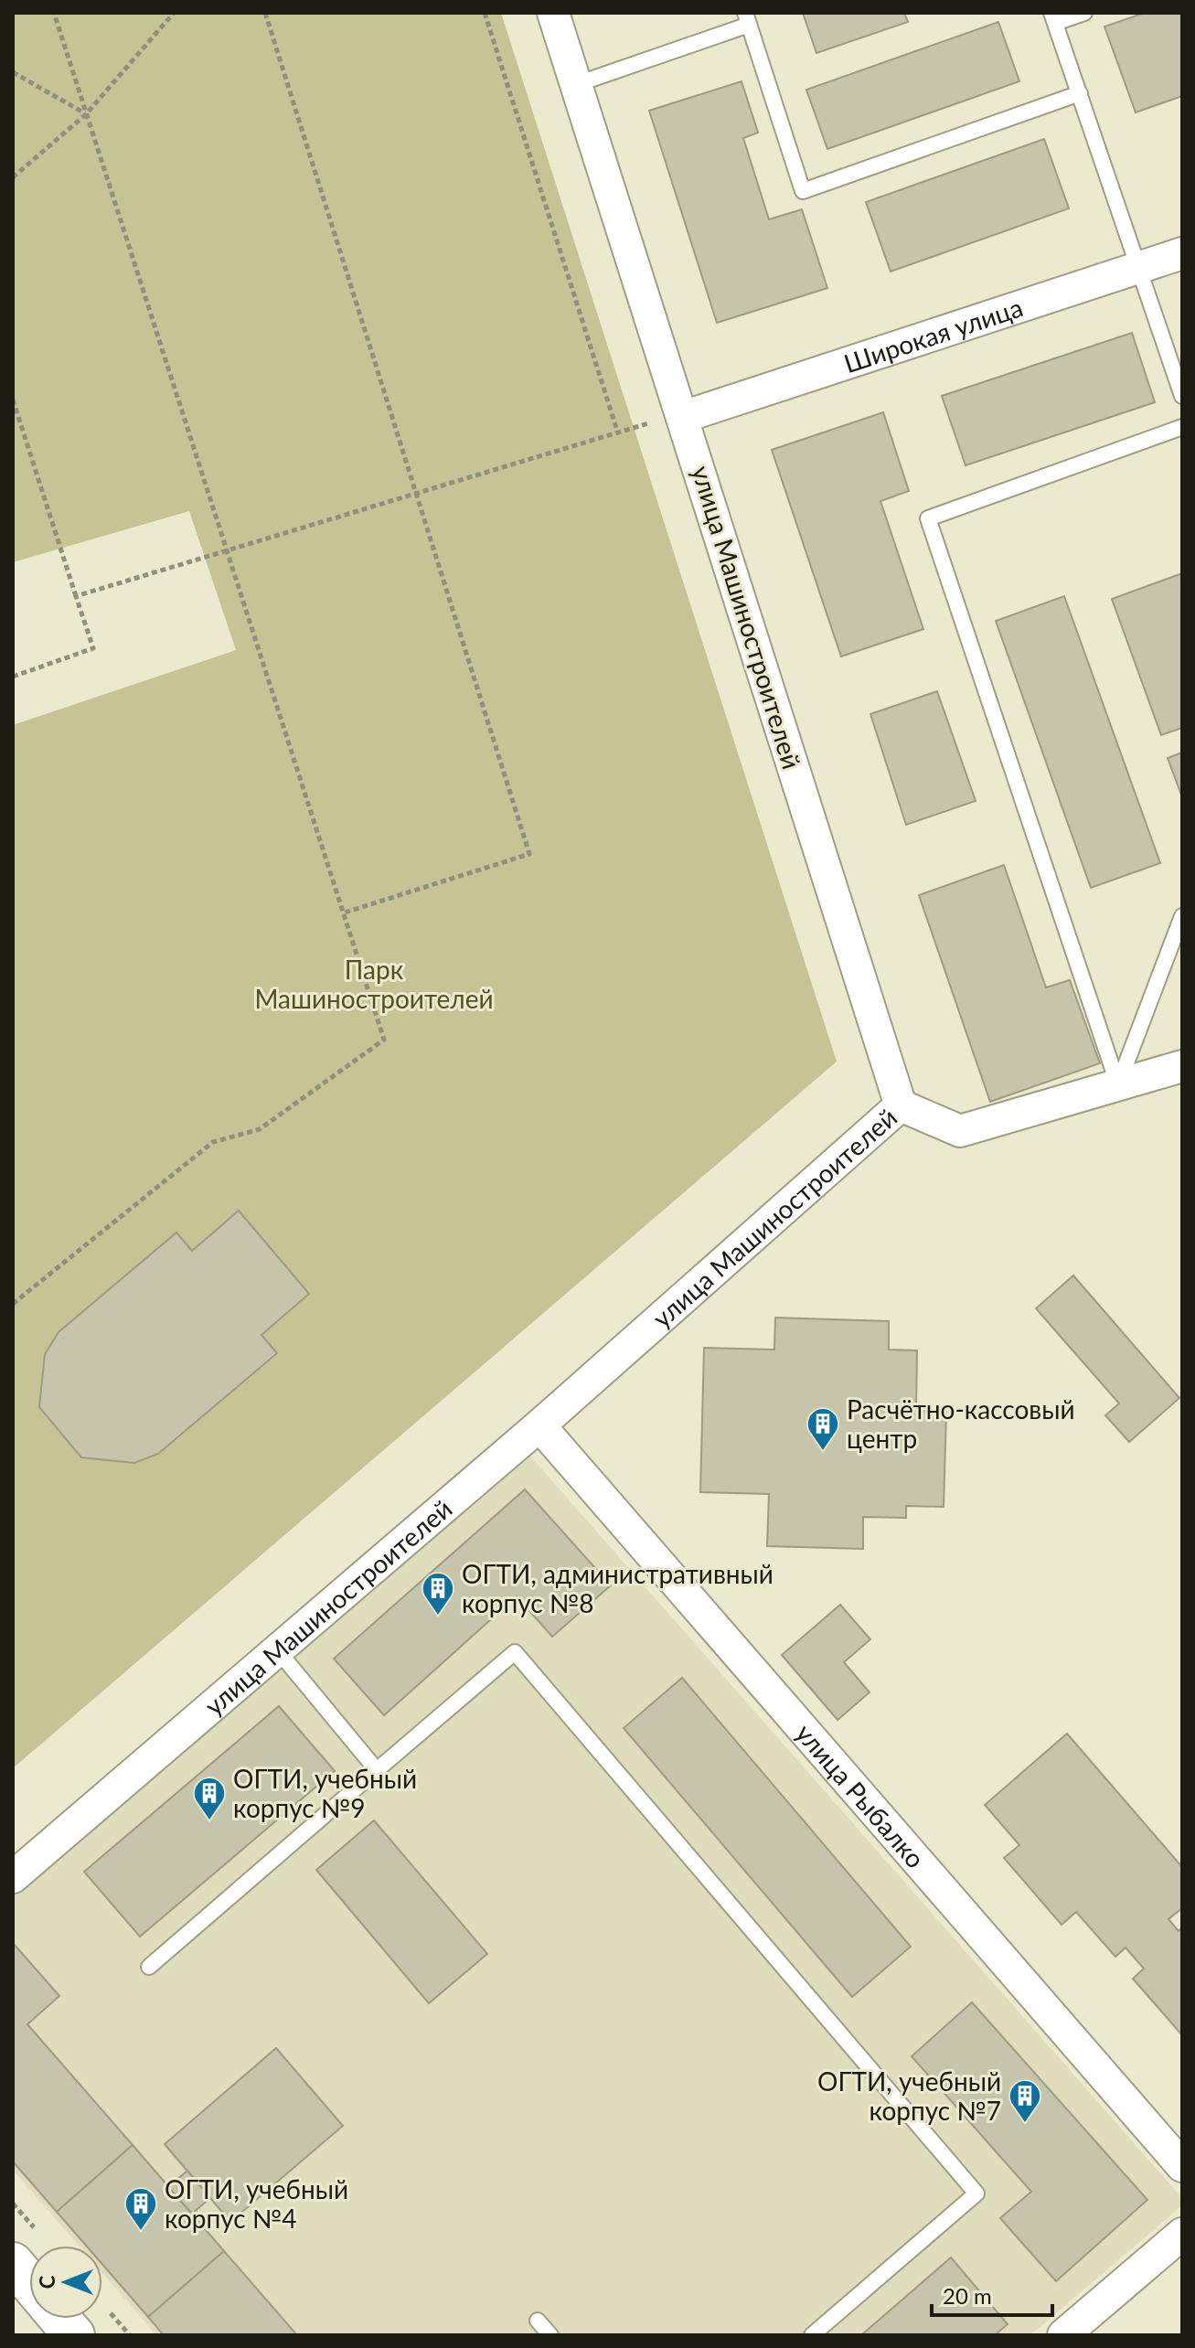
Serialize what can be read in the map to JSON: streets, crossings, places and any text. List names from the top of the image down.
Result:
{
  "streets": {
    "street": ["Широкая улица", "улица Машиностроителей", "улица Рыбалко"]
  },
  "crossings": [
    ["Широкая улица", "улица Машиностроителей"],
    ["улица Машиностроителей", "улица Рыбалко"]
  ],
  "parks": ["Парк Машиностроителей"],
  "places": {
    "building": [
      "Расчётно-кассовый центр",
      "ОГТИ, административный корпус №8",
      "ОГТИ, учебный корпус №9",
      "ОГТИ, учебный корпус №7",
      "ОГТИ, учебный корпус №4"
    ]
  },
  "scale_bar": "20 m",
  "north": "left"
}
